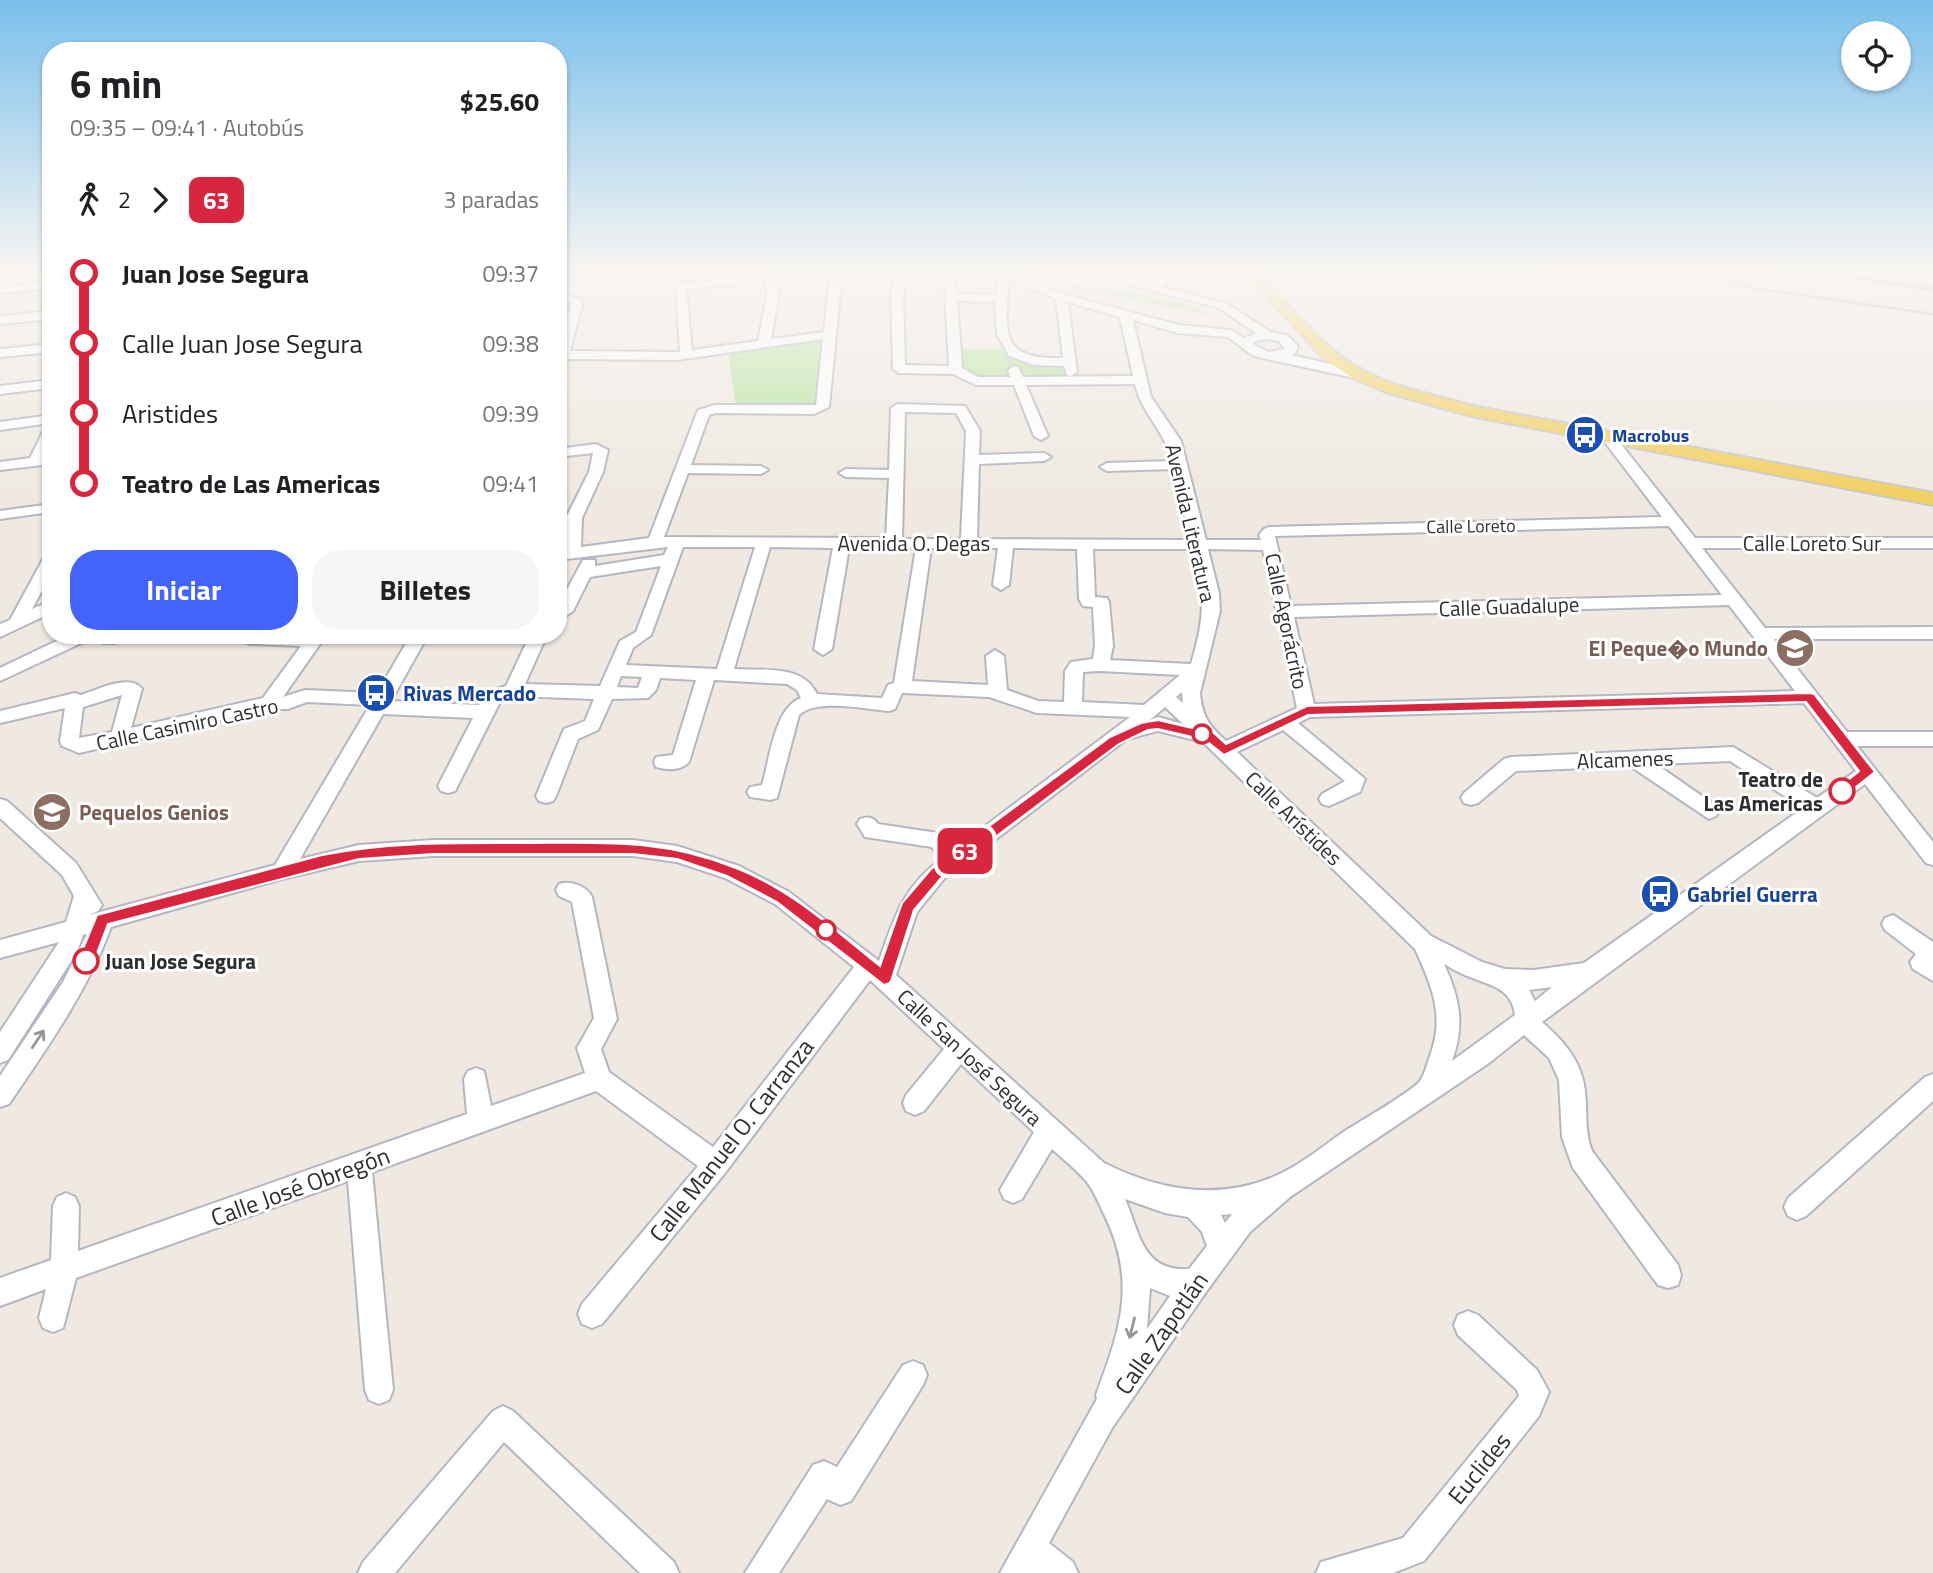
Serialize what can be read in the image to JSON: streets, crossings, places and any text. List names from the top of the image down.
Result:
{
  "streets": {
    "street": [
      "Avenida Literatura",
      "Calle Loreto",
      "Avenida O. Degas",
      "Calle Loreto Sur",
      "Calle Guadalupe",
      "Calle Agorácrito",
      "Calle Casimiro Castro",
      "Alcamenes",
      "Calle Arístides",
      "Calle San José Segura",
      "Calle Manuel O. Carranza",
      "Calle José Obregón",
      "Calle Zapotlán",
      "Euclides"
    ]
  },
  "crossings": [
    ["Avenida Literatura", "Avenida O. Degas"],
    ["Avenida Literatura", "Calle Arístides"],
    ["Calle Loreto", "Avenida O. Degas"],
    ["Calle Loreto", "Calle Agorácrito"],
    ["Avenida O. Degas", "Calle Agorácrito"],
    ["Calle Guadalupe", "Calle Agorácrito"],
    ["Calle San José Segura", "Calle Manuel O. Carranza"],
    ["Calle San José Segura", "Calle Zapotlán"]
  ],
  "places": {
    "bus stop": ["Macrobus", "Rivas Mercado", "Gabriel Guerra"],
    "school or university": ["El Peque�o Mundo", "Pequelos Genios"],
    "other": ["Teatro de Las Americas", "Juan Jose Segura"]
  },
  "lines": ["bus line 63"],
  "page": {
    "on_map": "63",
    "heading": ["6 min", "09:35 – 09:41 · Autobús", "$25.60"],
    "legs": ["2", "63", "3 paradas"],
    "list": [
      {
        "name": "Juan Jose Segura",
        "value": "09:37"
      },
      {
        "name": "Calle Juan Jose Segura",
        "value": "09:38"
      },
      {
        "name": "Aristides",
        "value": "09:39"
      },
      {
        "name": "Teatro de Las Americas",
        "value": "09:41"
      }
    ],
    "buttons": ["Iniciar", "Billetes"]
  }
}
